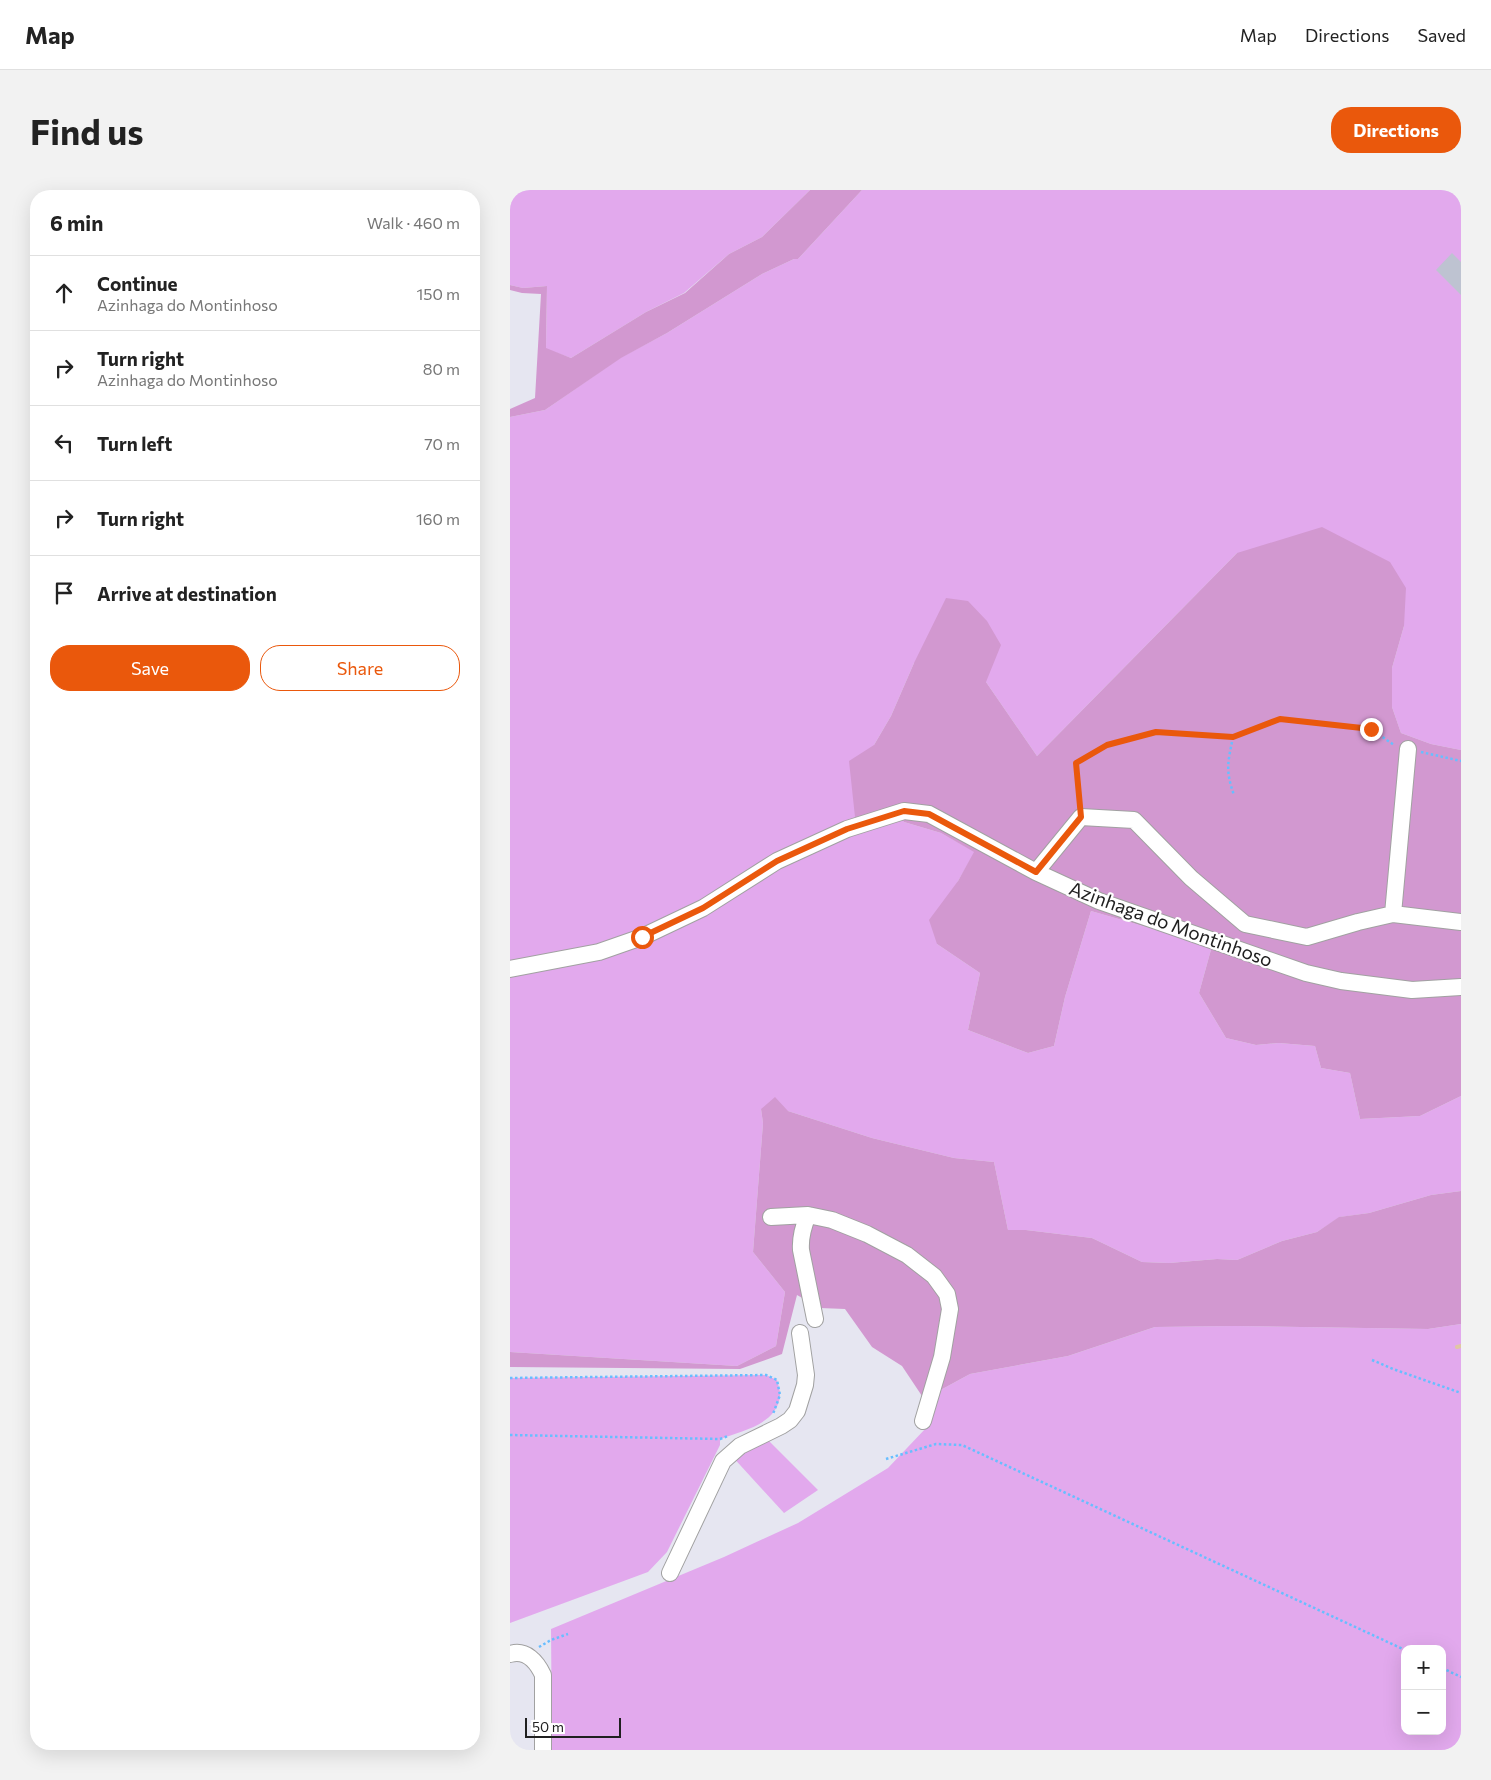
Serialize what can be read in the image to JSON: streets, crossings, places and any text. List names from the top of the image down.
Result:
{
  "streets": {
    "street": ["Azinhaga do Montinhoso"]
  },
  "scale_bar": "50 m",
  "page": {
    "header": "Map",
    "nav": ["Map", "Directions", "Saved"],
    "buttons": [
      "Directions",
      ["Save", "Share"]
    ],
    "title": "Find us",
    "heading": ["6 min", "Walk · 460 m"],
    "list": [
      ["Continue", "Azinhaga do Montinhoso", "150 m"],
      ["Turn right", "Azinhaga do Montinhoso", "80 m"],
      ["Turn left", "70 m"],
      ["Turn right", "160 m"],
      "Arrive at destination"
    ],
    "map_buttons": ["+", "−"],
    "scale": "50 m"
  }
}
